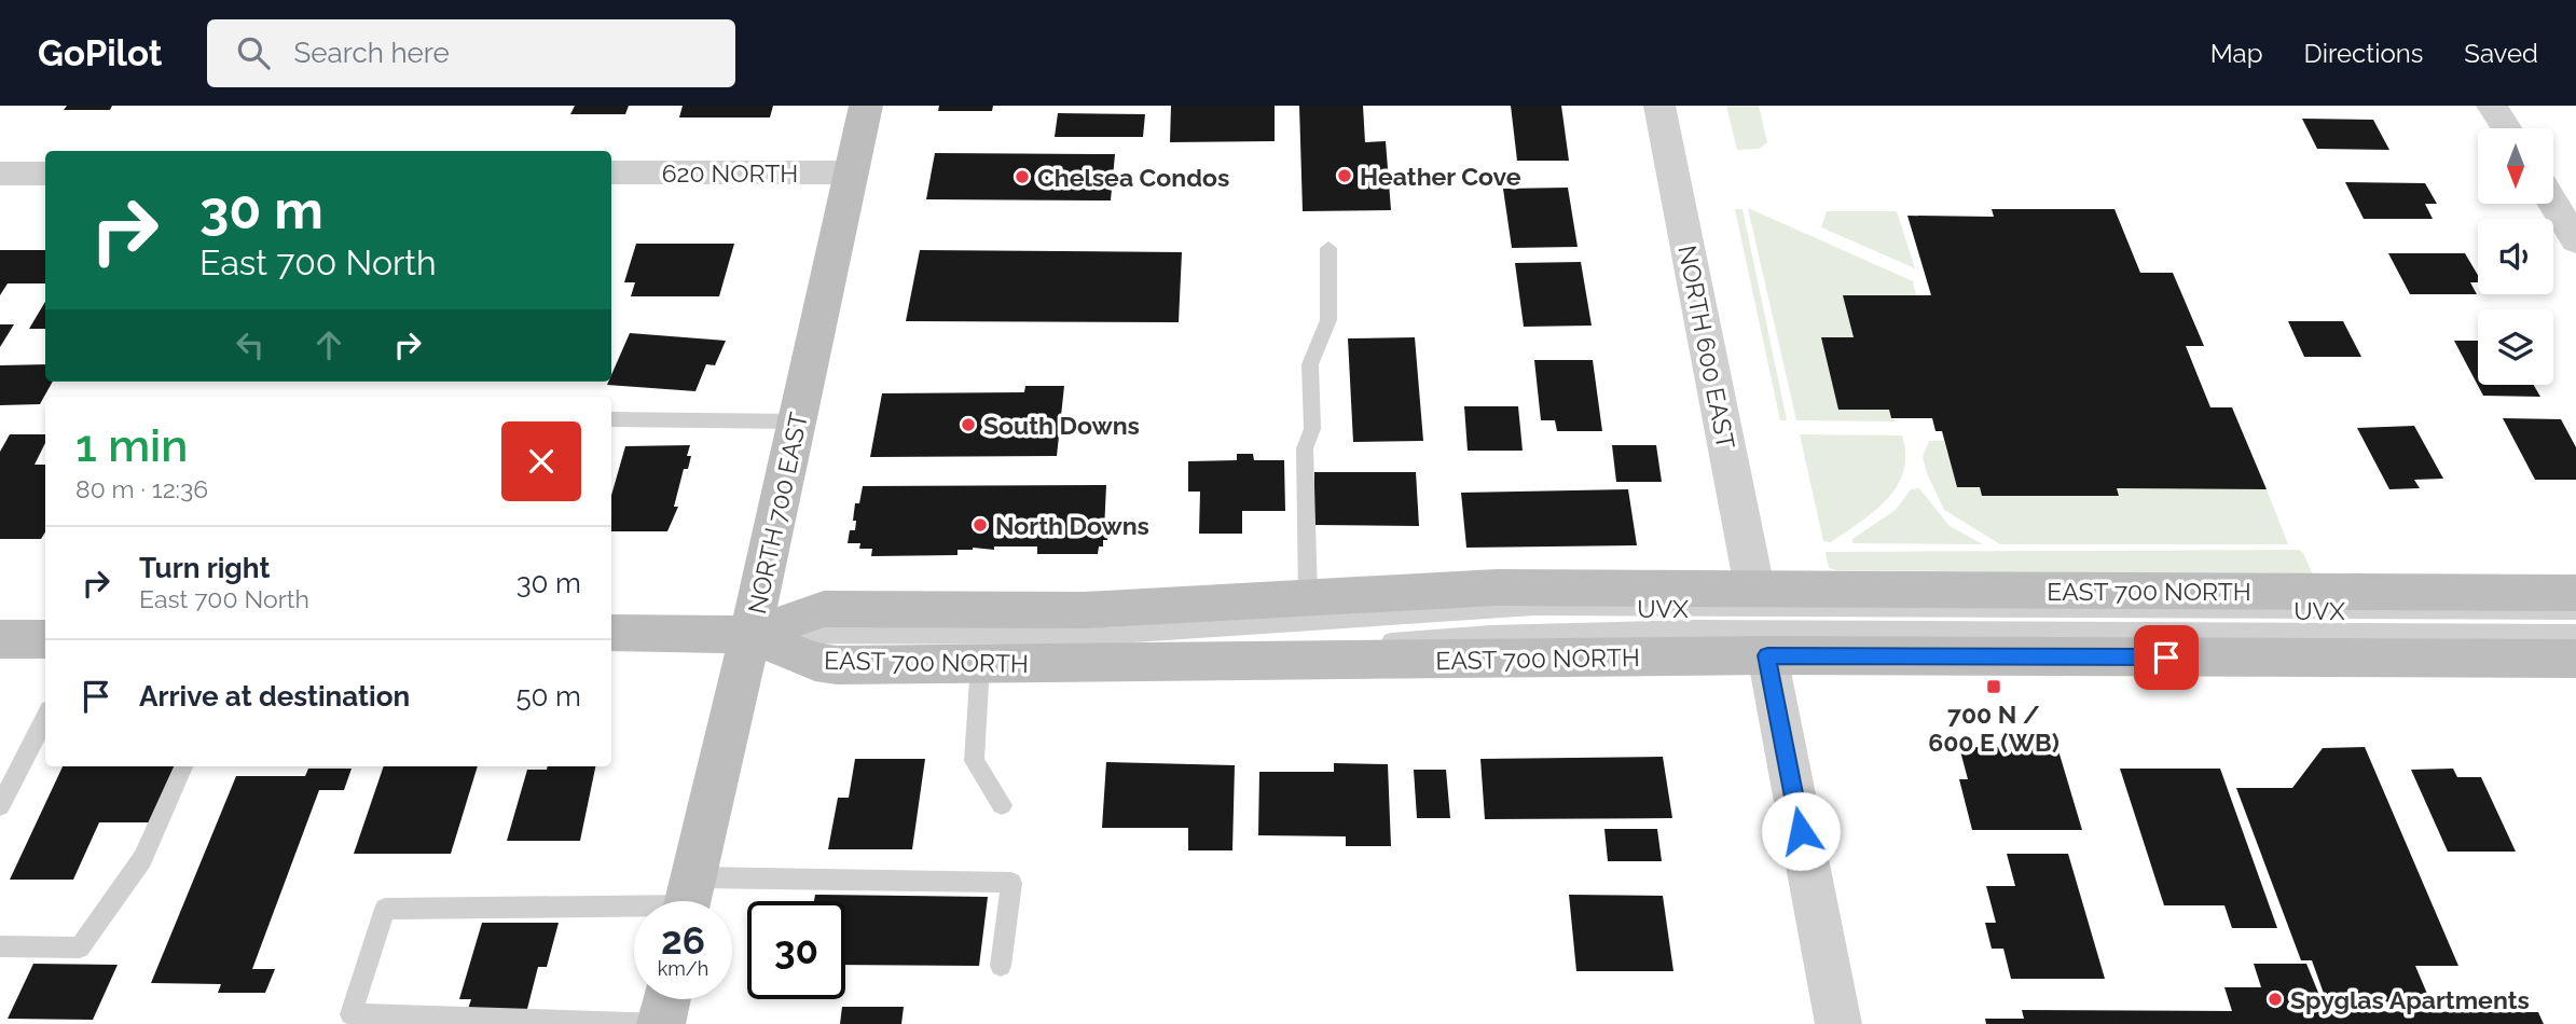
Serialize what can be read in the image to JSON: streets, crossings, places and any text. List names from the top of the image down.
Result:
{
  "streets": {
    "main road": ["NORTH 700 EAST", "EAST 700 NORTH"],
    "street": ["620 NORTH", "NORTH 600 EAST"],
    "lane": ["UVX"]
  },
  "crossings": [
    ["620 NORTH", "NORTH 700 EAST"],
    ["NORTH 600 EAST", "EAST 700 NORTH"],
    ["NORTH 700 EAST", "EAST 700 NORTH"],
    ["NORTH 700 EAST", "UVX"],
    ["EAST 700 NORTH", "UVX"]
  ],
  "places": {
    "other": [
      "Heather Cove",
      "Chelsea Condos",
      "South Downs",
      "North Downs",
      "Spyglas Apartments"
    ],
    "transit": ["700 N / 600 E (WB)"]
  },
  "north": "bottom",
  "page": {
    "header": "GoPilot",
    "search": "Search here",
    "nav": ["Map", "Directions", "Saved"],
    "turn": ["30 m", "East 700 North"],
    "heading": ["1 min", "80 m · 12:36"],
    "list": [
      {
        "name": "Turn right",
        "note": "East 700 North",
        "value": "30 m"
      },
      {
        "name": "Arrive at destination",
        "value": "50 m"
      }
    ],
    "speed": "26 km/h",
    "limit": "30"
  }
}
